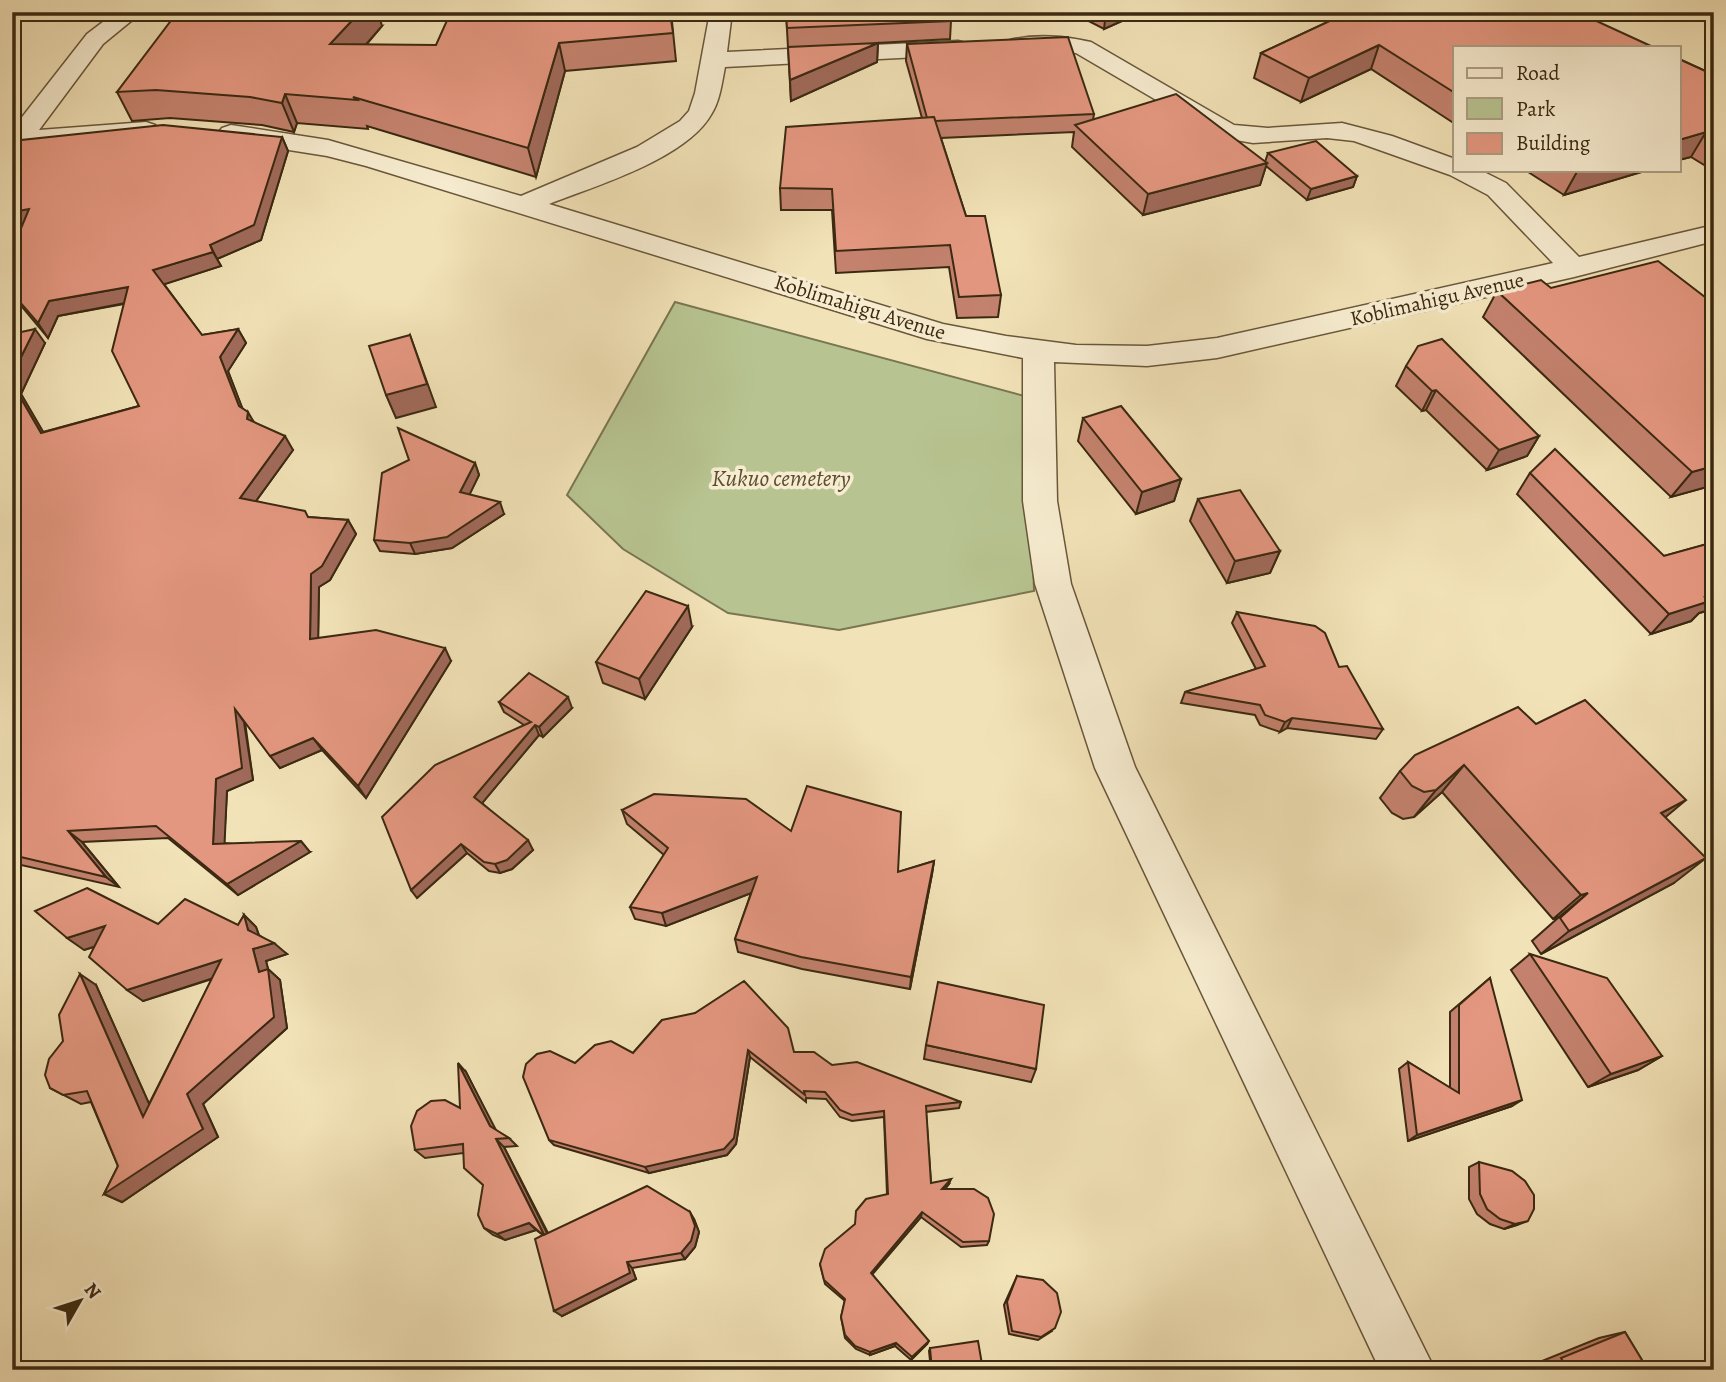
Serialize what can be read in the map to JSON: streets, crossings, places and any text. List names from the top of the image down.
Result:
{
  "streets": {
    "street": ["Koblimahigu Avenue"]
  },
  "parks": ["Kukuo cemetery"],
  "legend": ["Road", "Park", "Building"],
  "north": "top right"
}
